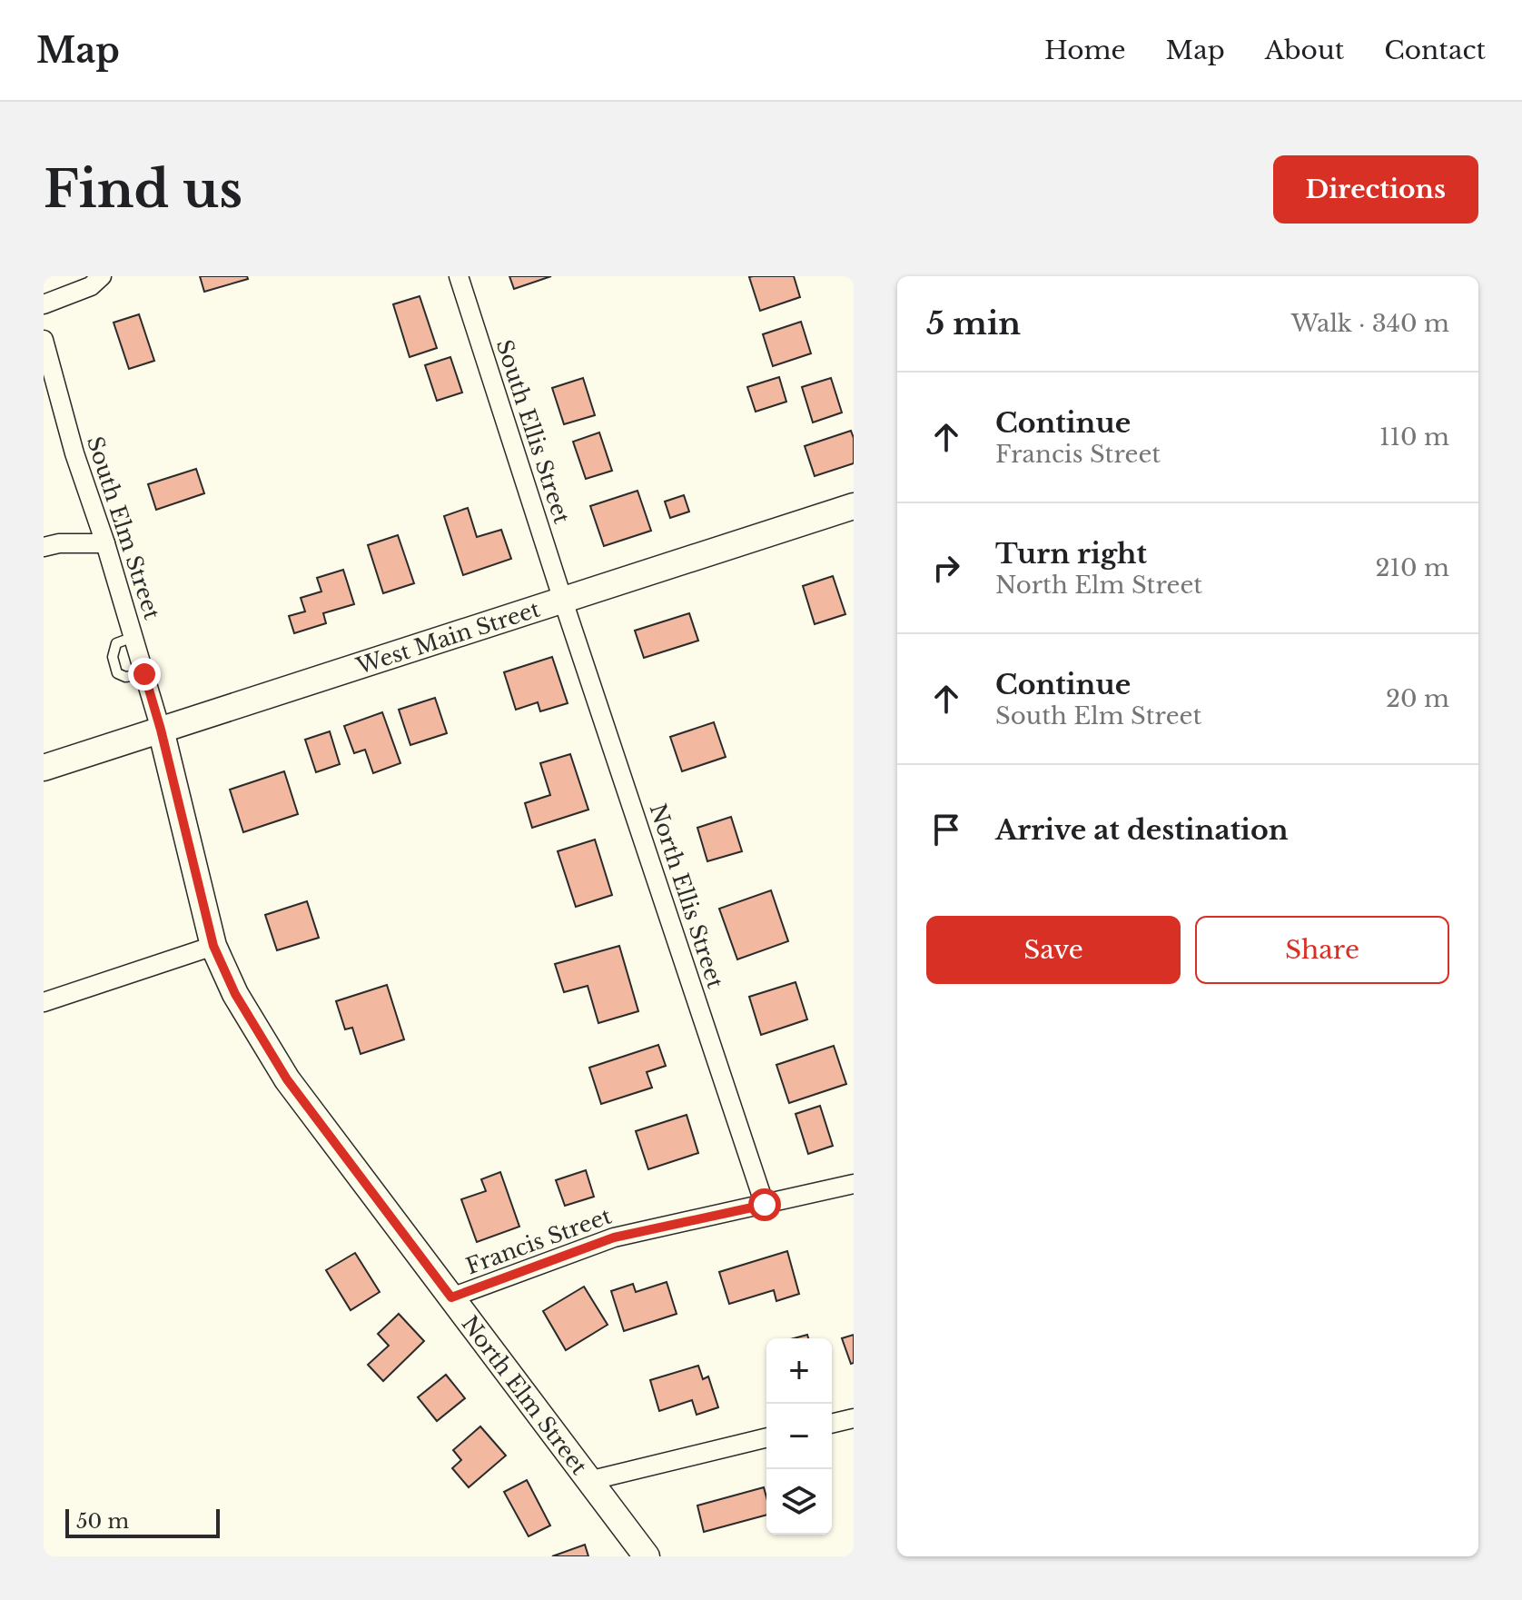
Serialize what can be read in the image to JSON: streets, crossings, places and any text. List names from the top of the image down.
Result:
{
  "streets": {
    "street": [
      "South Ellis Street",
      "South Elm Street",
      "West Main Street",
      "North Ellis Street",
      "Francis Street",
      "North Elm Street"
    ]
  },
  "crossings": [
    ["South Ellis Street", "West Main Street"],
    ["South Ellis Street", "North Ellis Street"],
    ["South Elm Street", "West Main Street"],
    ["South Elm Street", "North Elm Street"],
    ["West Main Street", "North Ellis Street"],
    ["West Main Street", "North Elm Street"],
    ["North Ellis Street", "Francis Street"],
    ["Francis Street", "North Elm Street"]
  ],
  "scale_bar": "50 m",
  "page": {
    "header": "Map",
    "nav": [
      "Home",
      "Map",
      "About",
      "Contact"
    ],
    "buttons": [
      "Directions",
      ["Save", "Share"]
    ],
    "title": "Find us",
    "heading": ["5 min", "Walk · 340 m"],
    "list": [
      ["Continue", "Francis Street", "110 m"],
      ["Turn right", "North Elm Street", "210 m"],
      ["Continue", "South Elm Street", "20 m"],
      "Arrive at destination"
    ],
    "map_buttons": ["+", "−"],
    "scale": "50 m"
  }
}
